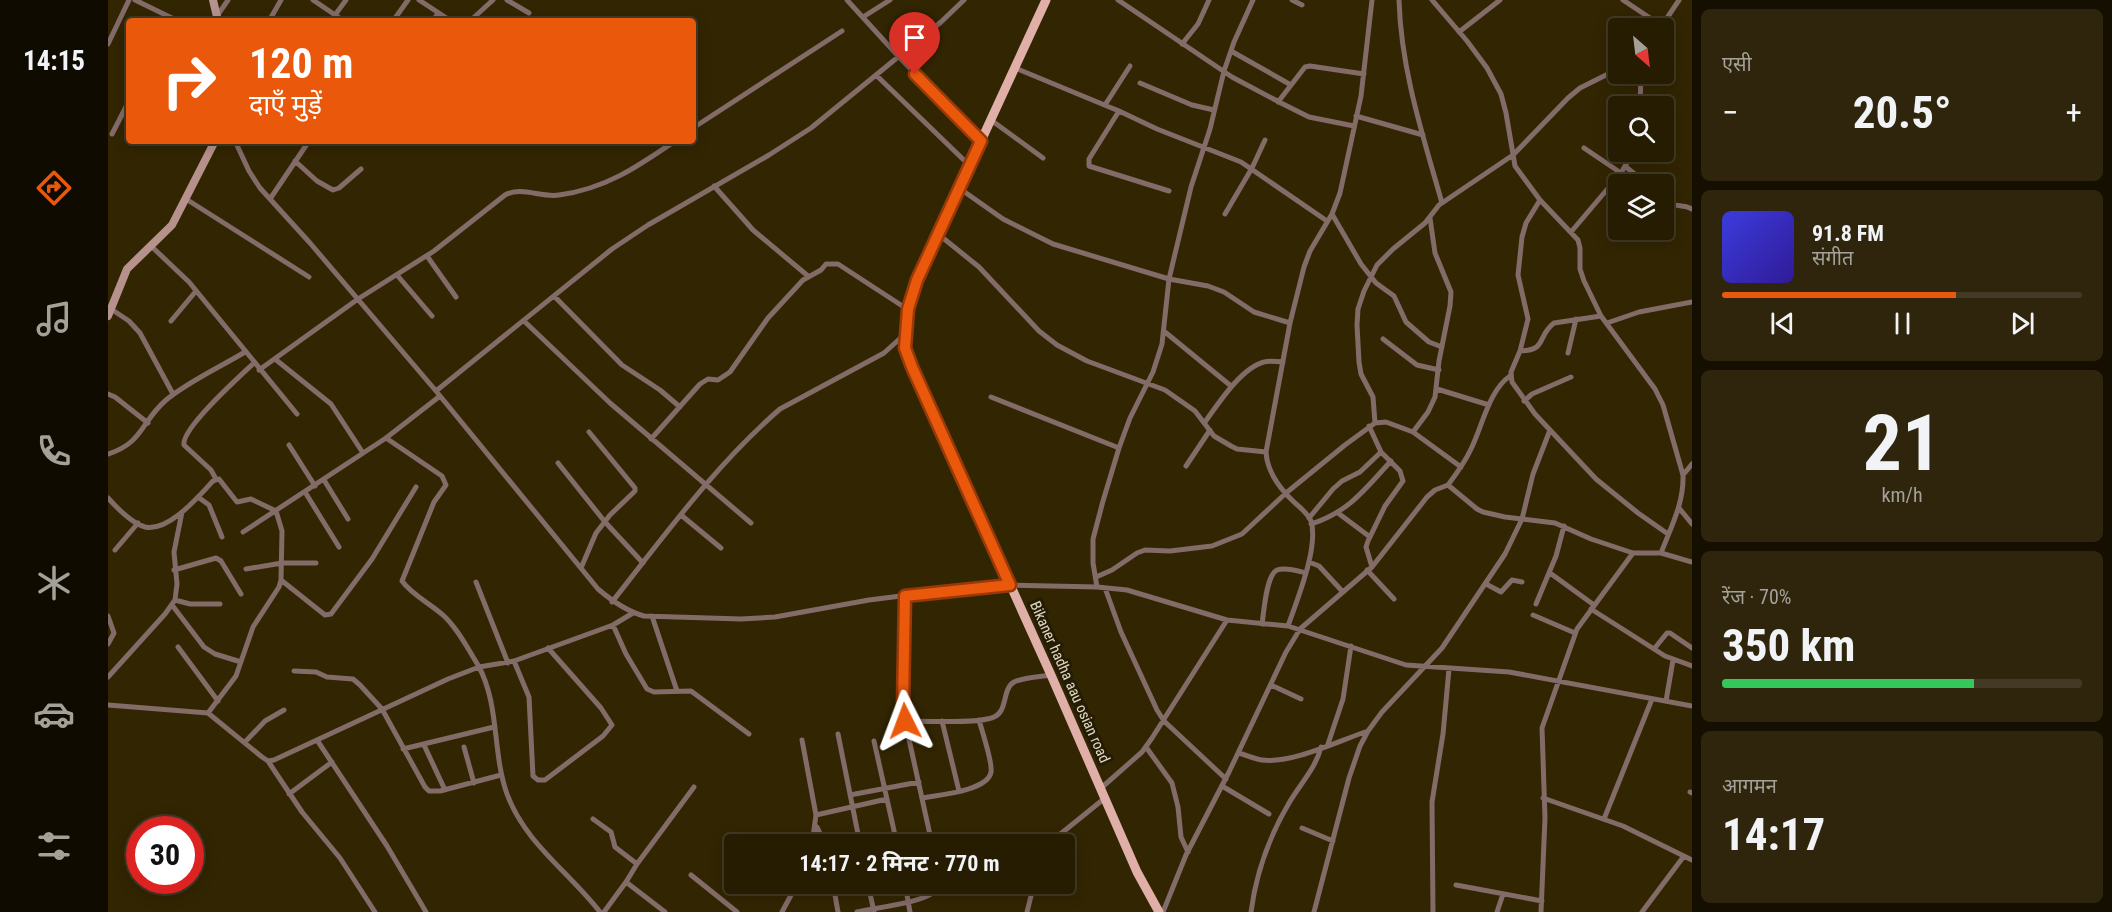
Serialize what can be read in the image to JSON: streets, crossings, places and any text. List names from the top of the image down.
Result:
{
  "streets": {
    "main road": ["Bikaner hadha aau osian road"]
  },
  "north": "bottom right",
  "page": {
    "tabs": "14:15",
    "tile": [
      "एसी",
      ["21", "km/h"],
      ["रेंज · 70%", "350 km"],
      ["आगमन", "14:17"]
    ],
    "turn": ["120 m", "दाएँ मुड़ें"],
    "heat": ["−", "20.5°", "+"],
    "song": ["91.8 FM", "संगीत"],
    "limit": "30",
    "trip": "14:17 · 2 मिनट · 770 m"
  }
}
